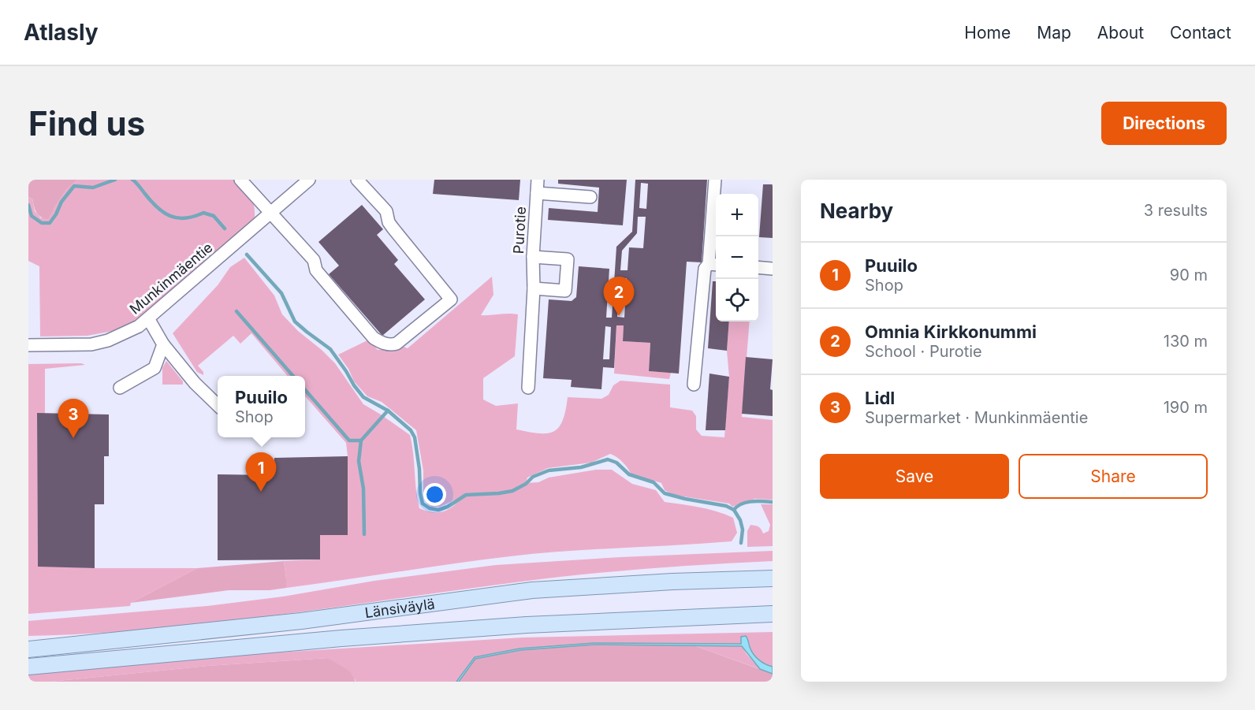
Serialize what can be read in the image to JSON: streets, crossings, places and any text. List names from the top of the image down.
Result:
{
  "streets": {
    "main road": ["Länsiväylä"],
    "street": ["Purotie", "Munkinmäentie"]
  },
  "page": {
    "header": "Atlasly",
    "nav": [
      "Home",
      "Map",
      "About",
      "Contact"
    ],
    "buttons": [
      "Directions",
      ["Save", "Share"]
    ],
    "title": "Find us",
    "heading": ["Nearby", "3 results"],
    "map_buttons": ["+", "−"],
    "list": [
      {
        "mark": "1",
        "name": "Puuilo",
        "note": "Shop",
        "value": "90 m"
      },
      {
        "mark": "2",
        "name": "Omnia Kirkkonummi",
        "note": "School · Purotie",
        "value": "130 m"
      },
      {
        "mark": "3",
        "name": "Lidl",
        "note": "Supermarket · Munkinmäentie",
        "value": "190 m"
      }
    ],
    "pins": ["2", "3", "1"],
    "popup": ["Puuilo", "Shop"]
  }
}
